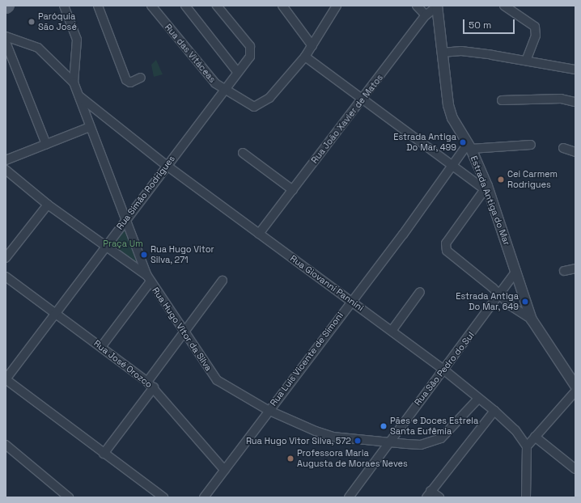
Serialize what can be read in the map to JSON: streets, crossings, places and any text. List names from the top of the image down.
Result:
{
  "streets": {
    "street": [
      "Rua das Vitáceas",
      "Rua João Xavier de Matos",
      "Rua Simão Rodrigues",
      "Estrada Antiga do Mar",
      "Rua Giovanni Pannini",
      "Rua Hugo Vitor da Silva",
      "Rua Luis Vicente de Simoni",
      "Rua José Orozco",
      "Rua São Pedro do Sul"
    ]
  },
  "crossings": [
    ["Rua das Vitáceas", "Rua Simão Rodrigues"],
    ["Rua João Xavier de Matos", "Estrada Antiga do Mar"],
    ["Rua João Xavier de Matos", "Rua Giovanni Pannini"],
    ["Rua Simão Rodrigues", "Rua Giovanni Pannini"],
    ["Rua Simão Rodrigues", "Rua Hugo Vitor da Silva"],
    ["Rua Simão Rodrigues", "Rua José Orozco"],
    ["Estrada Antiga do Mar", "Rua Luis Vicente de Simoni"],
    ["Estrada Antiga do Mar", "Rua São Pedro do Sul"],
    ["Rua Giovanni Pannini", "Rua Hugo Vitor da Silva"],
    ["Rua Giovanni Pannini", "Rua Luis Vicente de Simoni"],
    ["Rua Giovanni Pannini", "Rua São Pedro do Sul"],
    ["Rua Hugo Vitor da Silva", "Rua Luis Vicente de Simoni"],
    ["Rua Hugo Vitor da Silva", "Rua São Pedro do Sul"],
    ["Rua Luis Vicente de Simoni", "Rua José Orozco"]
  ],
  "parks": ["Praça Um"],
  "places": [
    "Paróquia São José",
    "Estrada Antiga Do Mar, 499",
    "Cei Carmem Rodrigues",
    "Rua Hugo Vitor Silva, 271",
    "Estrada Antiga Do Mar, 649",
    "Pães e Doces Estrela Santa Eufêmia",
    "Rua Hugo Vitor Silva, 572",
    "Professora Maria Augusta de Moraes Neves"
  ],
  "scale_bar": "50 m"
}
